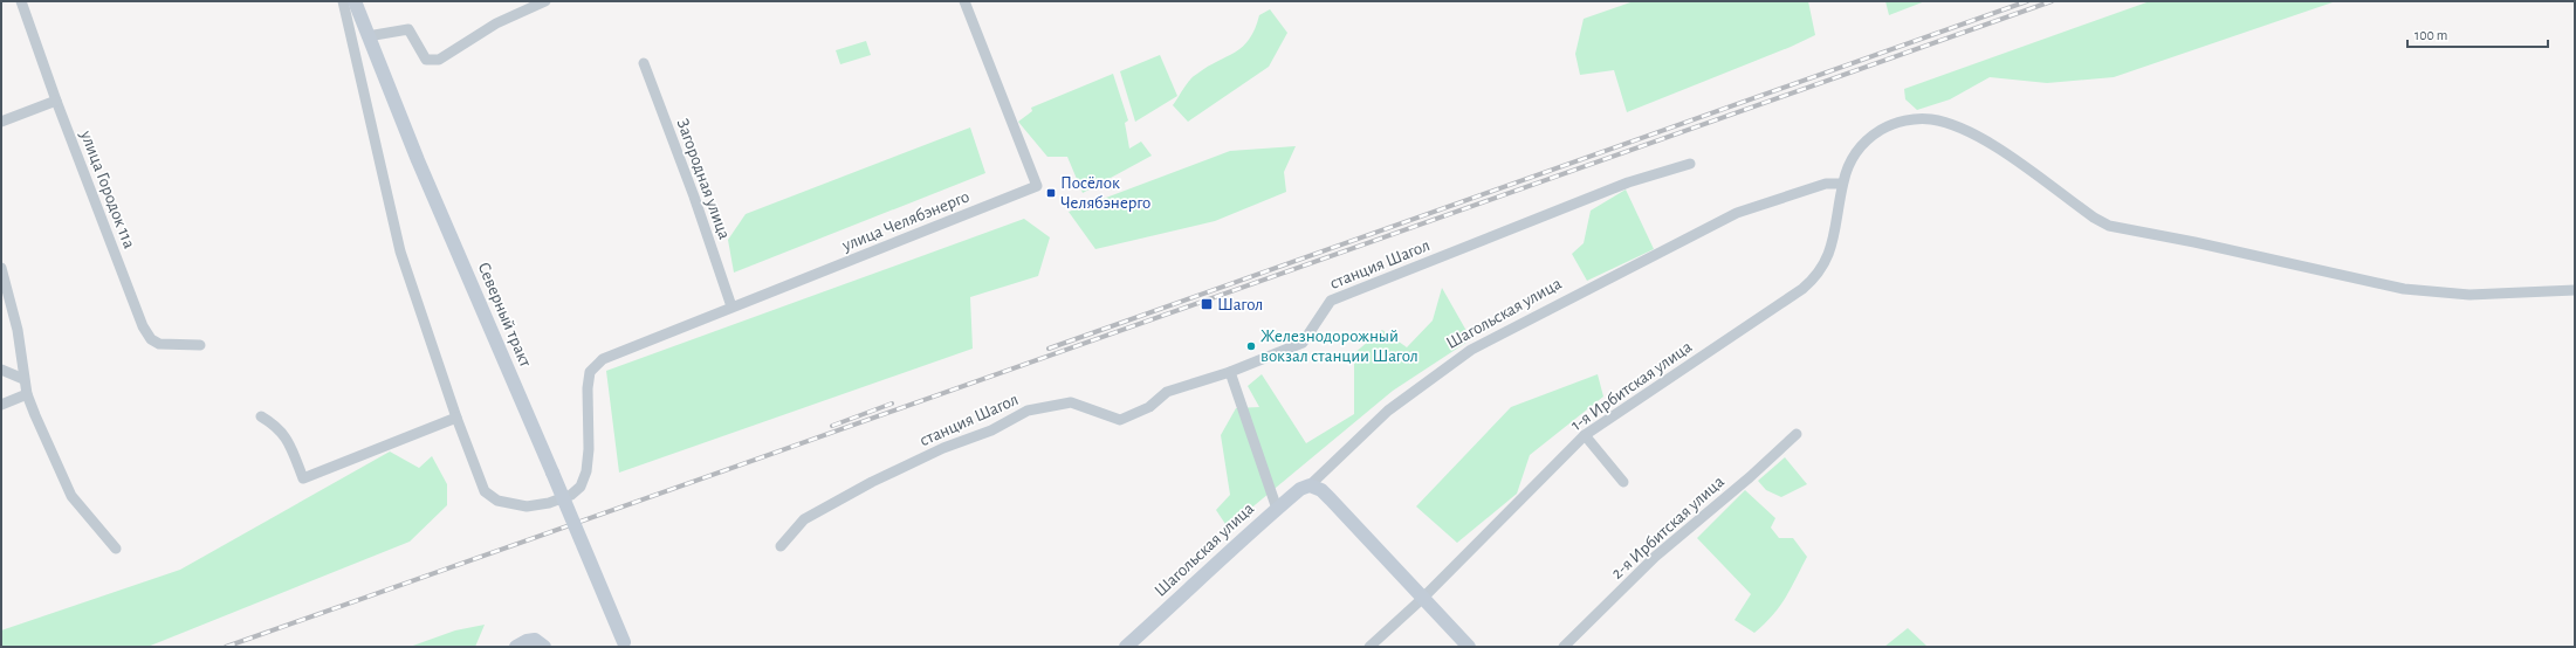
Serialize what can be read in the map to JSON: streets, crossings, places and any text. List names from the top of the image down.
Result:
{
  "streets": {
    "main road": ["Шагольская улица", "Северный тракт"],
    "street": [
      "Загородная улица",
      "улица Городок 11а",
      "улица Челябэнерго",
      "станция Шагол",
      "1-я Ирбитская улица",
      "2-я Ирбитская улица"
    ]
  },
  "crossings": [
    ["Загородная улица", "улица Челябэнерго"],
    ["Шагольская улица", "1-я Ирбитская улица"]
  ],
  "places": {
    "transit": ["Посёлок Челябэнерго", "Шагол"],
    "other": ["Железнодорожный вокзал станции Шагол"]
  },
  "scale_bar": "100 m"
}
